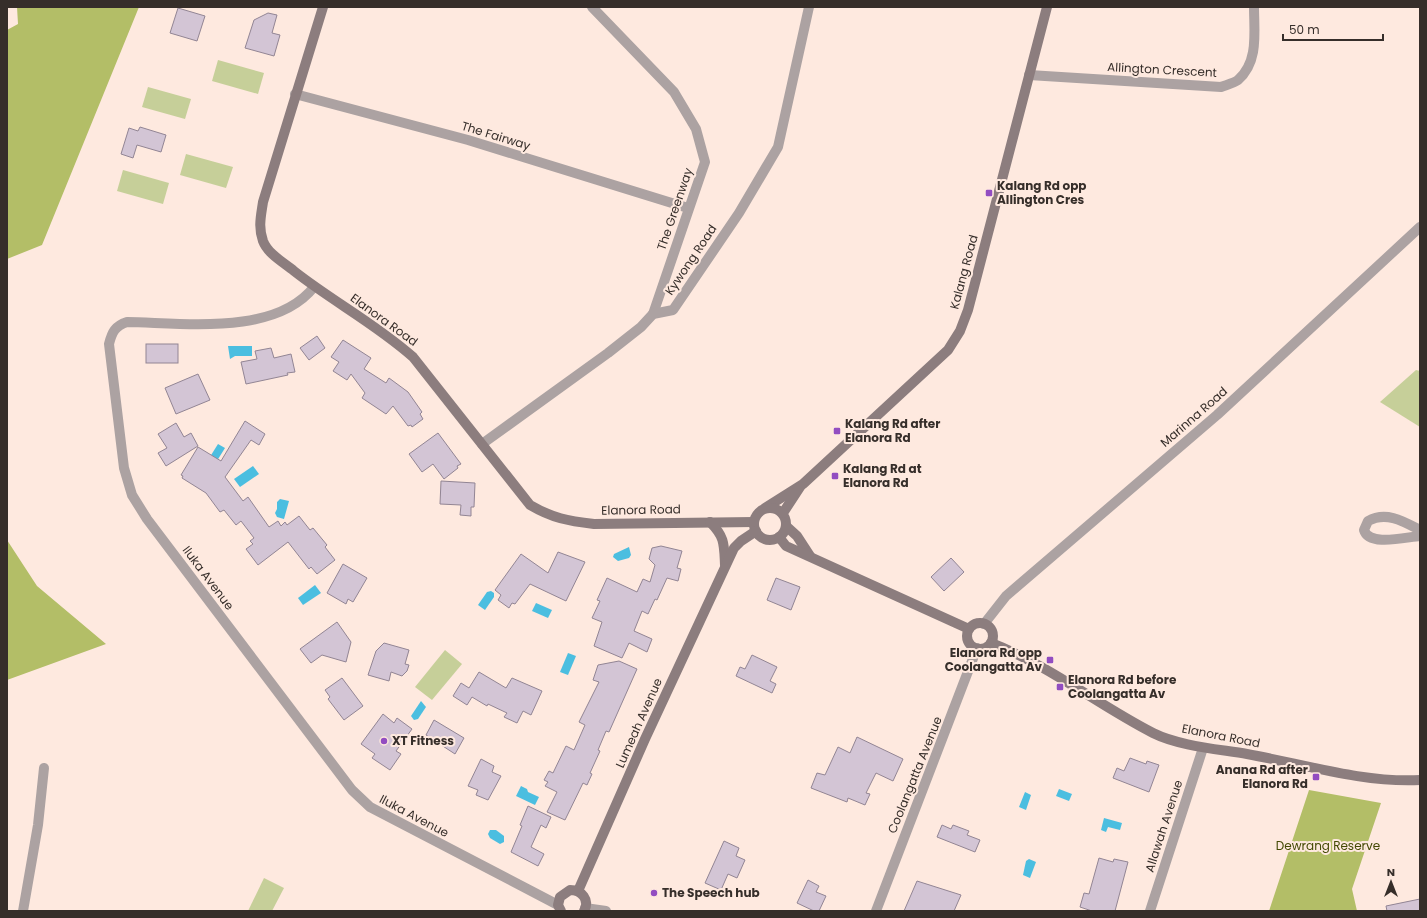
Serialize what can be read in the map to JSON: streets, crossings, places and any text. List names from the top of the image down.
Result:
{
  "streets": {
    "street": [
      "Allington Crescent",
      "The Fairway",
      "The Greenway",
      "Kywong Road",
      "Kalang Road",
      "Elanora Road",
      "Marinna Road",
      "Iluka Avenue",
      "Lumeah Avenue",
      "Coolangatta Avenue",
      "Allawah Avenue"
    ]
  },
  "crossings": [
    ["Allington Crescent", "Kalang Road"],
    ["The Fairway", "The Greenway"],
    ["The Fairway", "Elanora Road"],
    ["The Greenway", "Kywong Road"],
    ["Kalang Road", "Elanora Road"],
    ["Elanora Road", "Marinna Road"],
    ["Elanora Road", "Iluka Avenue"],
    ["Elanora Road", "Coolangatta Avenue"],
    ["Elanora Road", "Allawah Avenue"],
    ["Marinna Road", "Coolangatta Avenue"]
  ],
  "parks": ["Dewrang Reserve"],
  "places": {
    "transit": [
      "Kalang Rd opp Allington Cres",
      "Kalang Rd after Elanora Rd",
      "Kalang Rd at Elanora Rd",
      "Elanora Rd opp Coolangatta Av",
      "Elanora Rd before Coolangatta Av",
      "Anana Rd after Elanora Rd"
    ],
    "other": ["XT Fitness", "The Speech hub"]
  },
  "scale_bar": "50 m",
  "north": "top"
}
